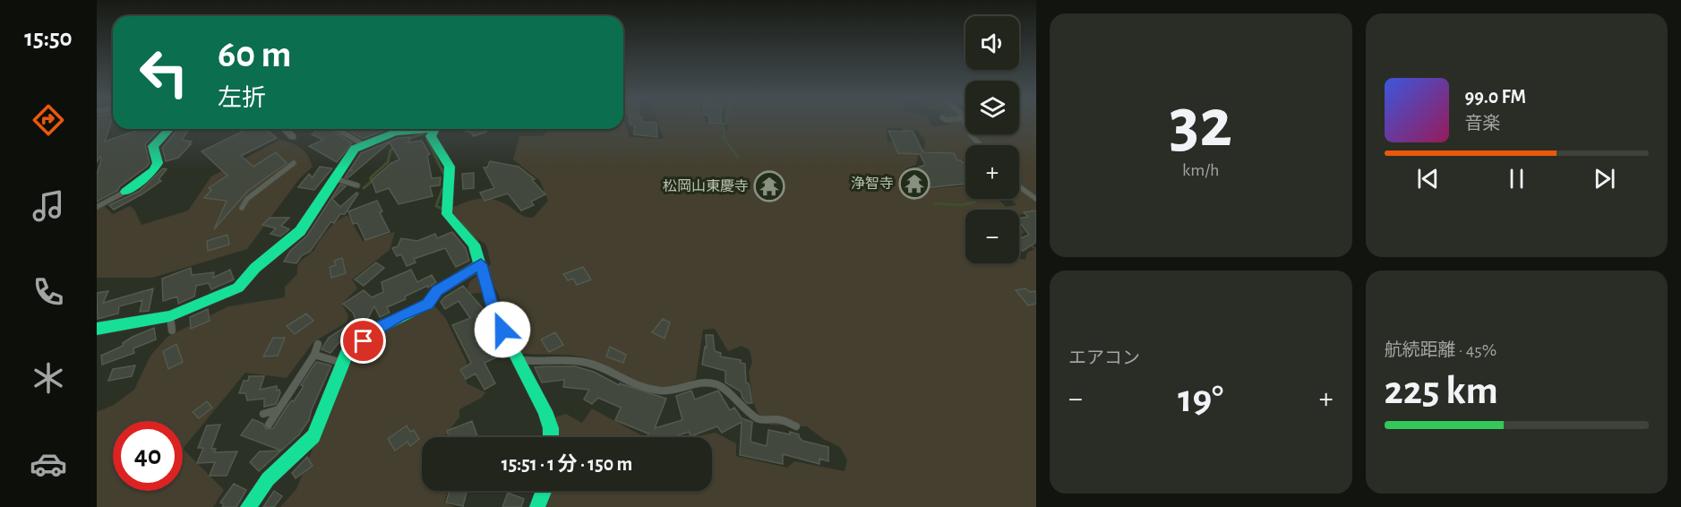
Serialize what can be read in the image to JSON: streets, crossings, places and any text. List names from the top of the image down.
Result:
{
  "places": {
    "temple": ["浄智寺", "松岡山東慶寺"]
  },
  "page": {
    "tabs": "15:50",
    "tile": [
      ["32", "km/h"],
      "エアコン",
      ["航続距離 · 45%", "225 km"]
    ],
    "map_buttons": ["+", "−"],
    "turn": ["60 m", "左折"],
    "song": ["99.0 FM", "音楽"],
    "heat": ["−", "19°", "+"],
    "limit": "40",
    "trip": "15:51 · 1 分 · 150 m"
  }
}
